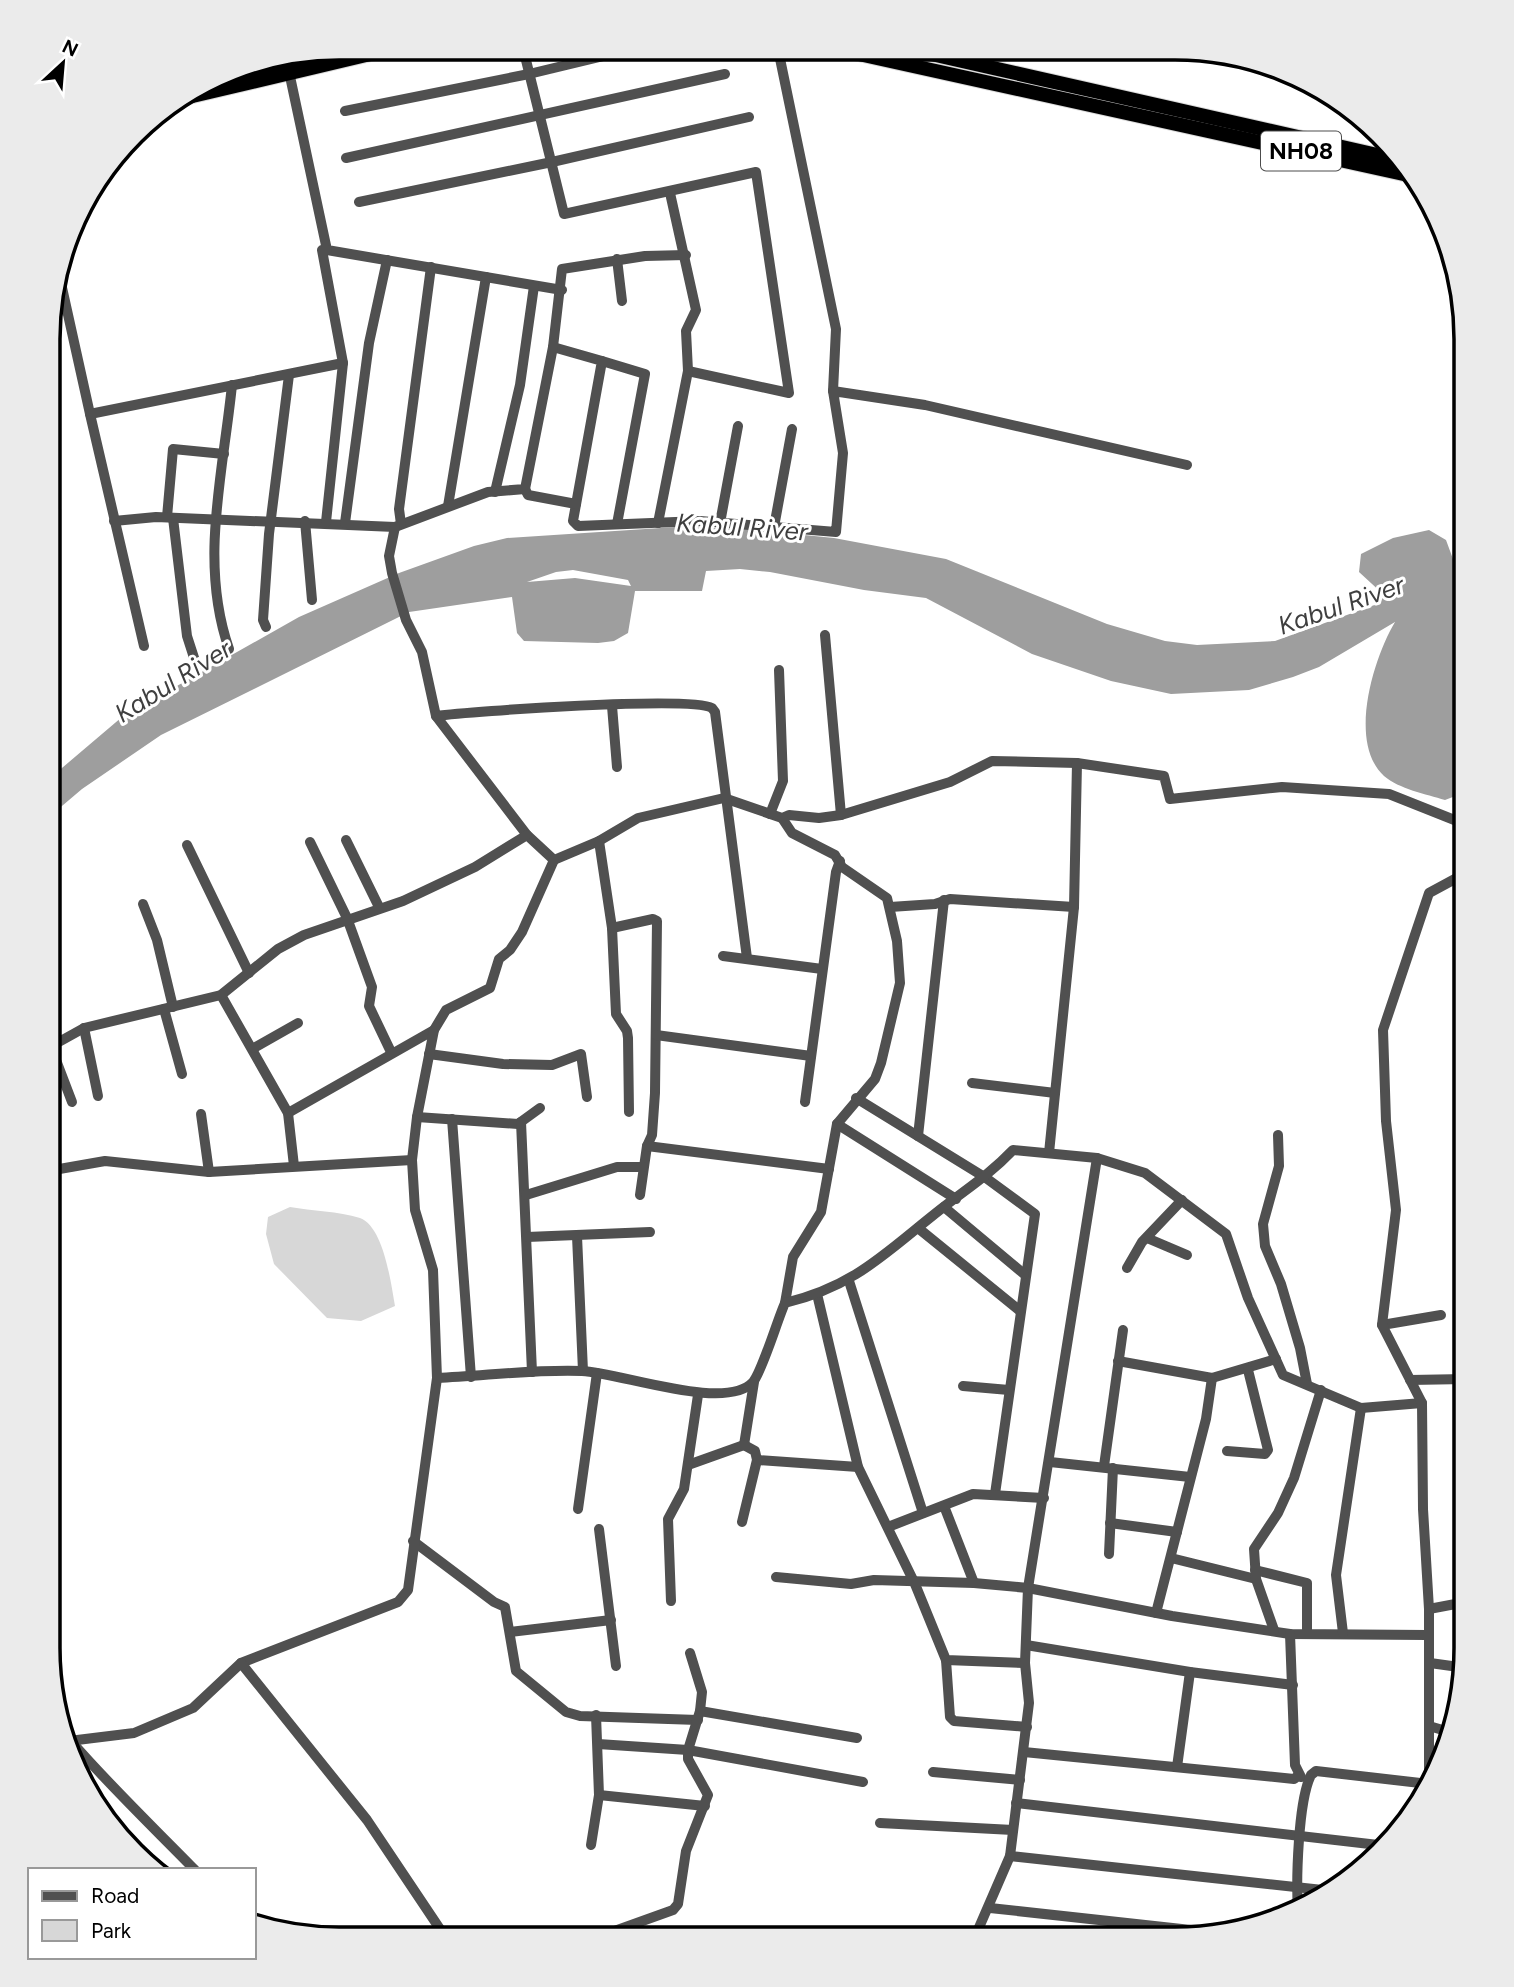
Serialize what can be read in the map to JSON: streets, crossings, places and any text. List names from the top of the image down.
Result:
{
  "streets": {
    "highway": ["NH08"]
  },
  "water": ["Kabul River"],
  "legend": ["Road", "Park"],
  "north": "top right"
}
